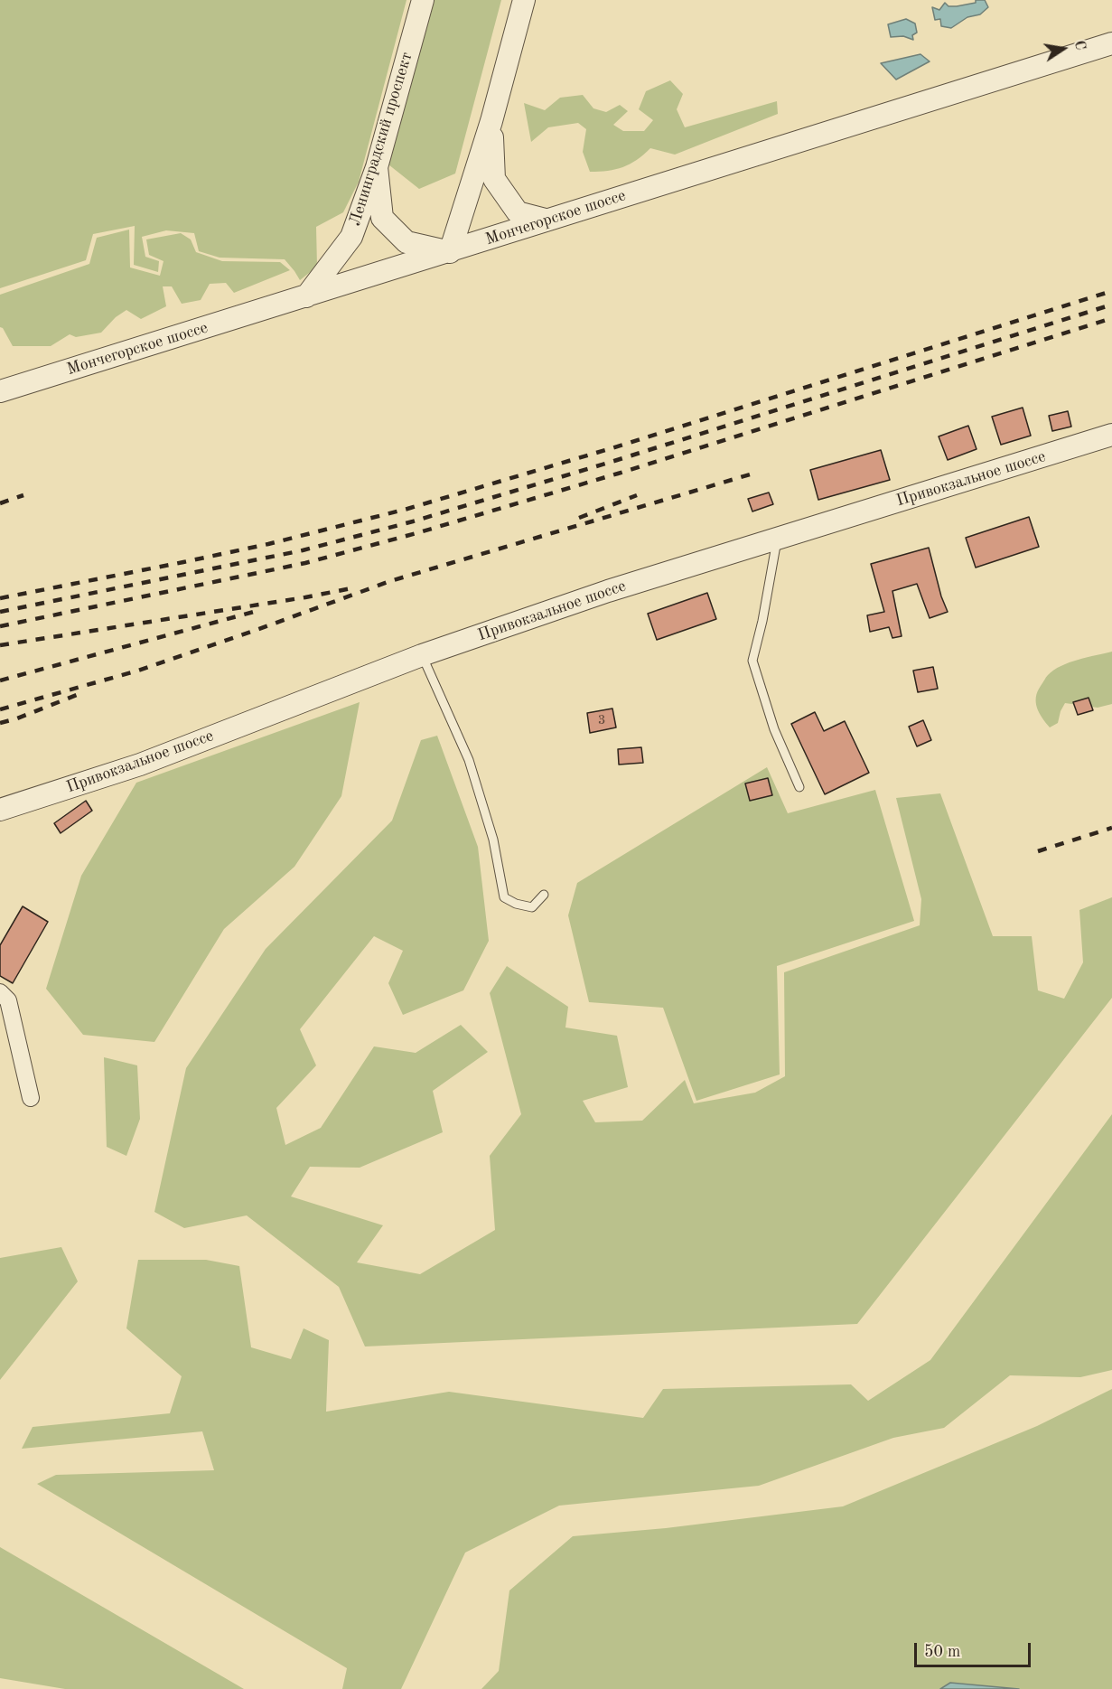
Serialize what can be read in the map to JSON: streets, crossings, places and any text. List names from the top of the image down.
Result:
{
  "streets": {
    "street": ["Ленинградский проспект", "Мончегорское шоссе", "Привокзальное шоссе"]
  },
  "crossings": [
    ["Ленинградский проспект", "Мончегорское шоссе"]
  ],
  "house_numbers": ["3"],
  "scale_bar": "50 m",
  "north": "right"
}
